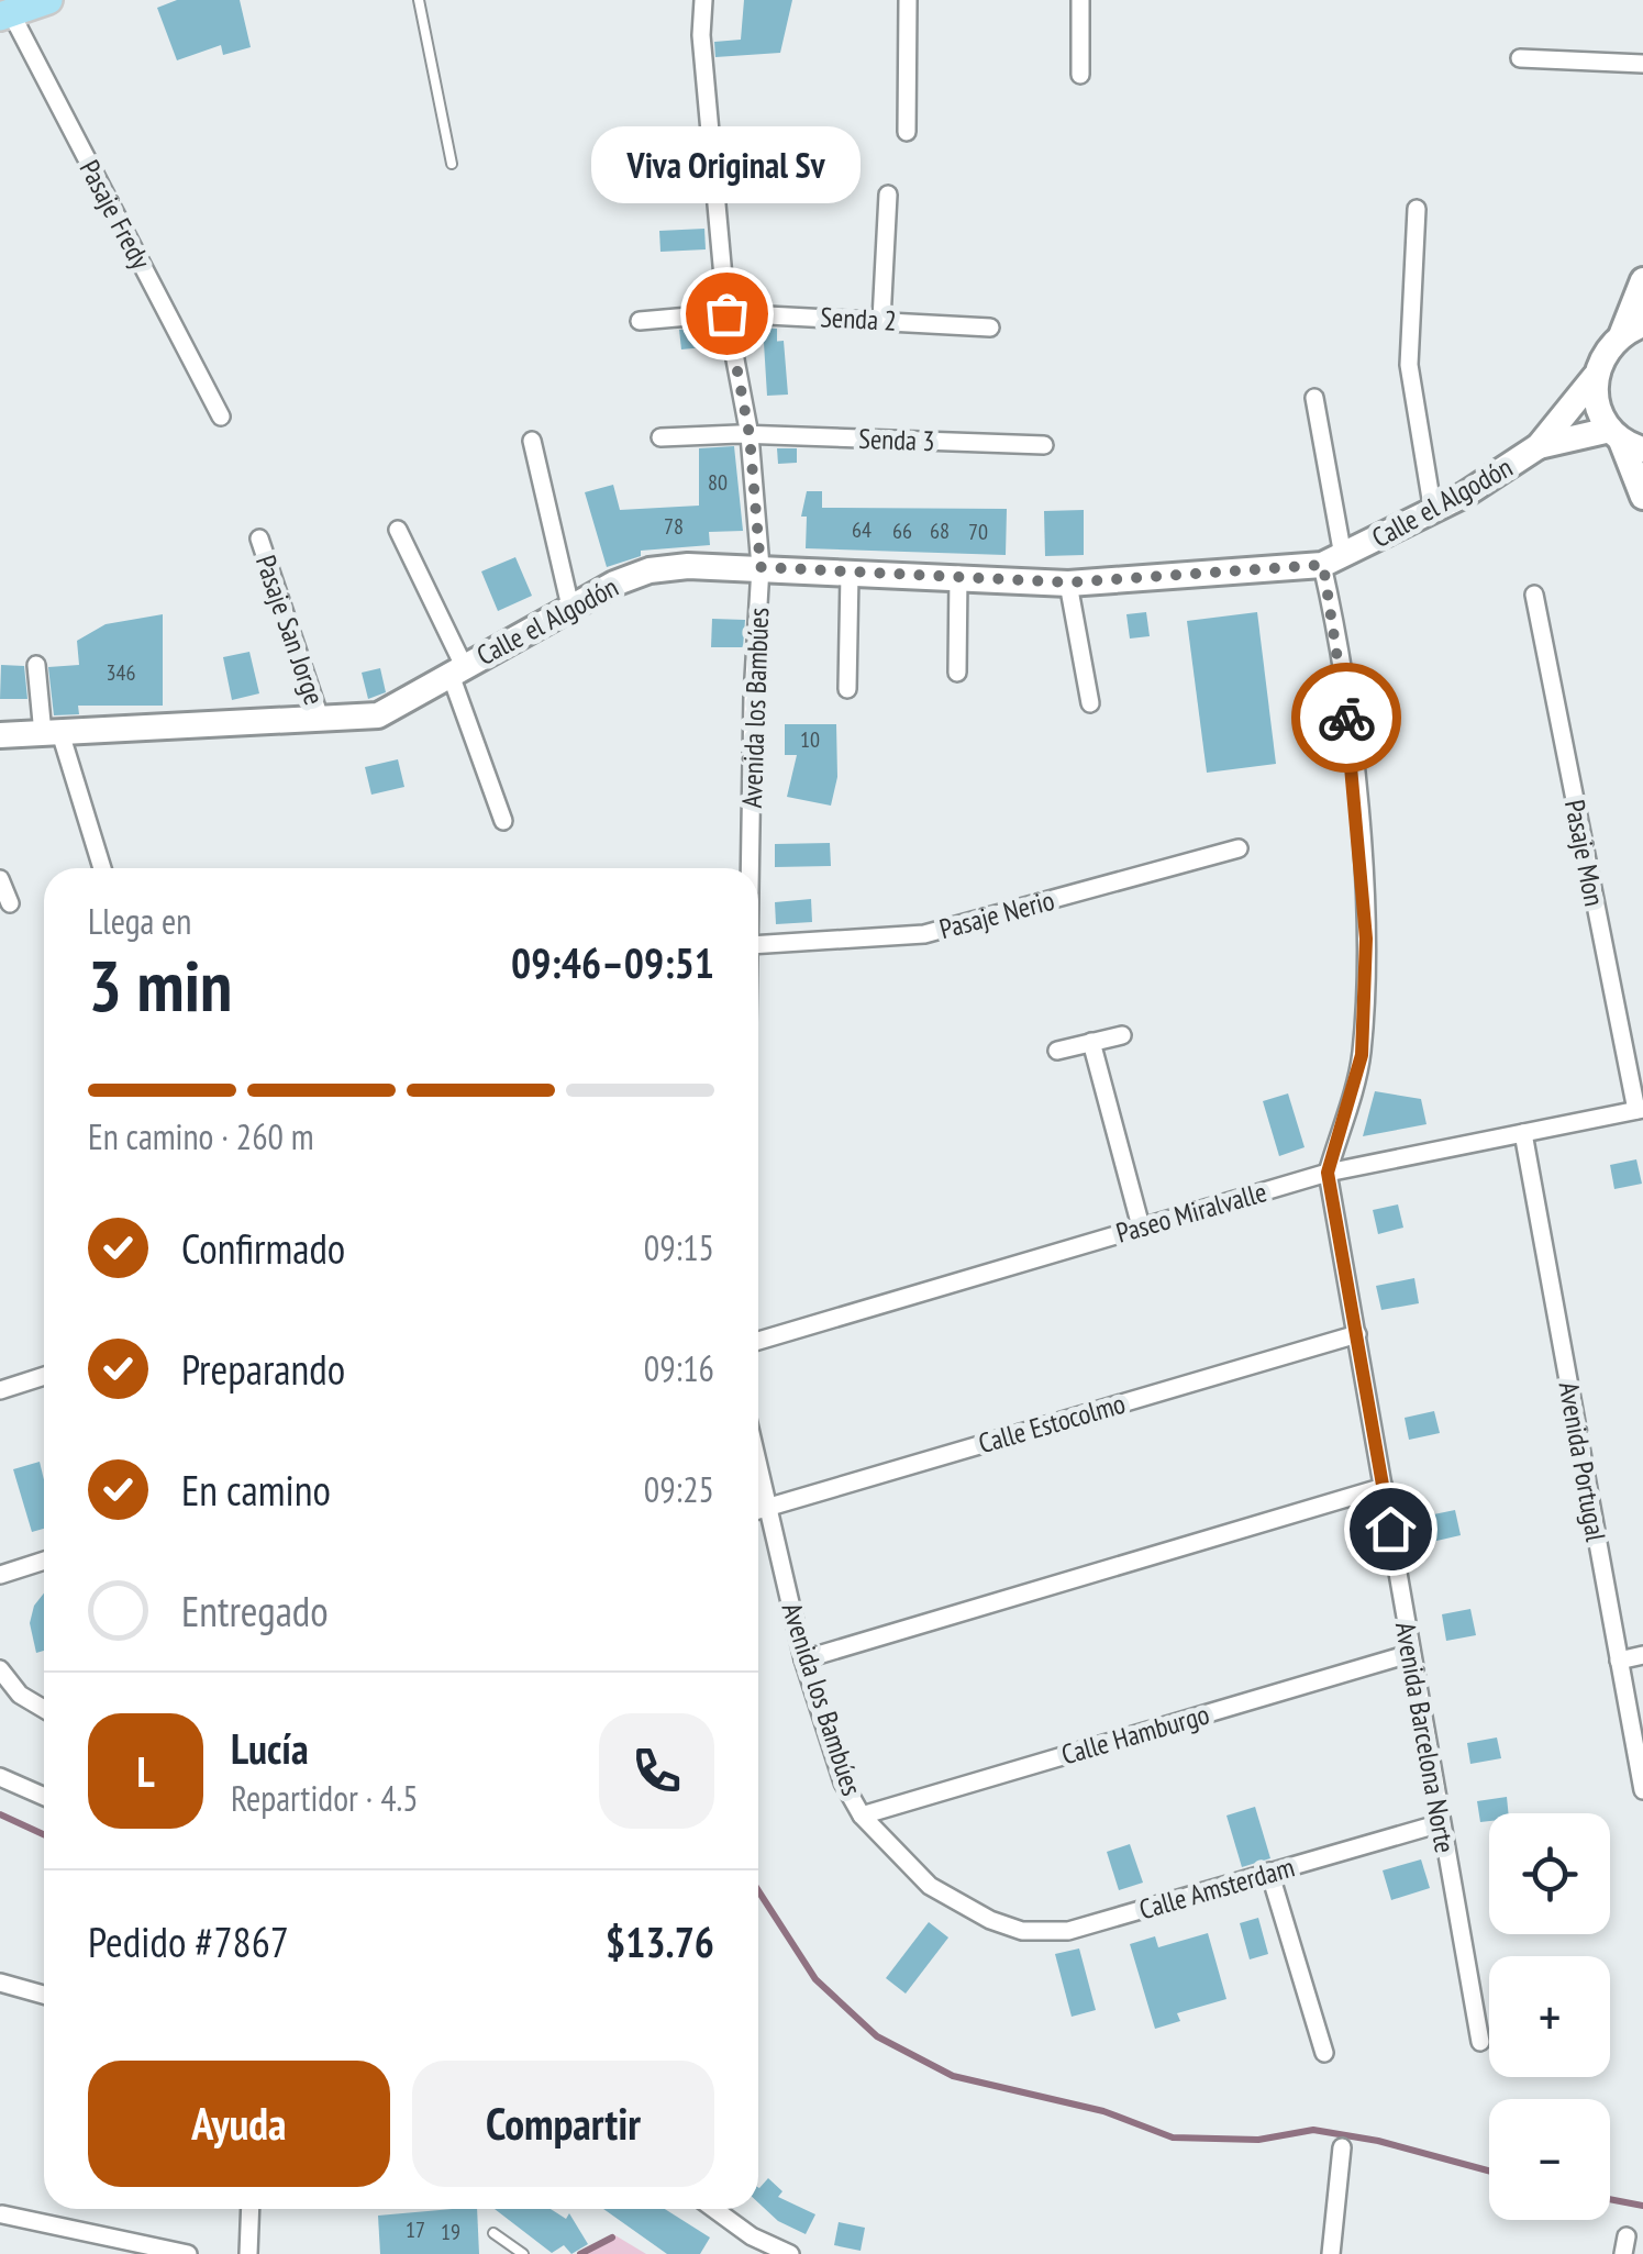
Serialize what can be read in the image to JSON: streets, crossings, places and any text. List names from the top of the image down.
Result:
{
  "streets": {
    "street": [
      "Pasaje Fredy",
      "Senda 2",
      "Senda 3",
      "Calle el Algodón",
      "Pasaje San Jorge",
      "Avenida los Bambúes",
      "Pasaje Mon",
      "Pasaje Nerio",
      "Paseo Miralvalle",
      "Calle Estocolmo",
      "Avenida Portugal",
      "Calle Hamburgo",
      "Avenida Barcelona Norte",
      "Calle Amsterdam"
    ]
  },
  "crossings": [
    ["Senda 2", "Avenida los Bambúes"],
    ["Senda 3", "Avenida los Bambúes"],
    ["Calle el Algodón", "Pasaje San Jorge"],
    ["Calle el Algodón", "Avenida los Bambúes"],
    ["Avenida los Bambúes", "Calle Estocolmo"],
    ["Avenida los Bambúes", "Calle Hamburgo"],
    ["Avenida los Bambúes", "Calle Amsterdam"],
    ["Pasaje Mon", "Paseo Miralvalle"],
    ["Paseo Miralvalle", "Avenida Portugal"],
    ["Paseo Miralvalle", "Avenida Barcelona Norte"],
    ["Calle Estocolmo", "Avenida Barcelona Norte"],
    ["Calle Hamburgo", "Avenida Barcelona Norte"],
    ["Avenida Barcelona Norte", "Calle Amsterdam"]
  ],
  "places": ["Viva Original Sv"],
  "house_numbers": [
    "80",
    "78",
    "64",
    "66",
    "68",
    "70",
    "346",
    "10",
    "17",
    "19"
  ],
  "page": {
    "bubble": "Viva Original Sv",
    "heading": ["3 min", "Llega en", "09:46–09:51"],
    "panel": [
      "Lucía",
      "Repartidor · 4.5",
      "Pedido #7867",
      "$13.76"
    ],
    "bar": "En camino · 260 m",
    "list": [
      ["Confirmado", "09:15"],
      ["Preparando", "09:16"],
      ["En camino", "09:25"],
      "Entregado"
    ],
    "round": "L",
    "map_buttons": ["+", "−"],
    "buttons": ["Ayuda", "Compartir"]
  }
}
